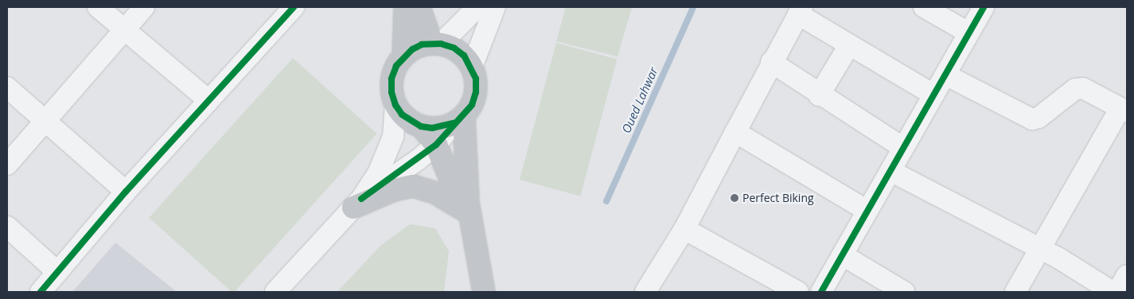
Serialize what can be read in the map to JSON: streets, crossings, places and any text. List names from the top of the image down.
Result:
{
  "water": ["Oued Lahwar"],
  "places": ["Perfect Biking"]
}
